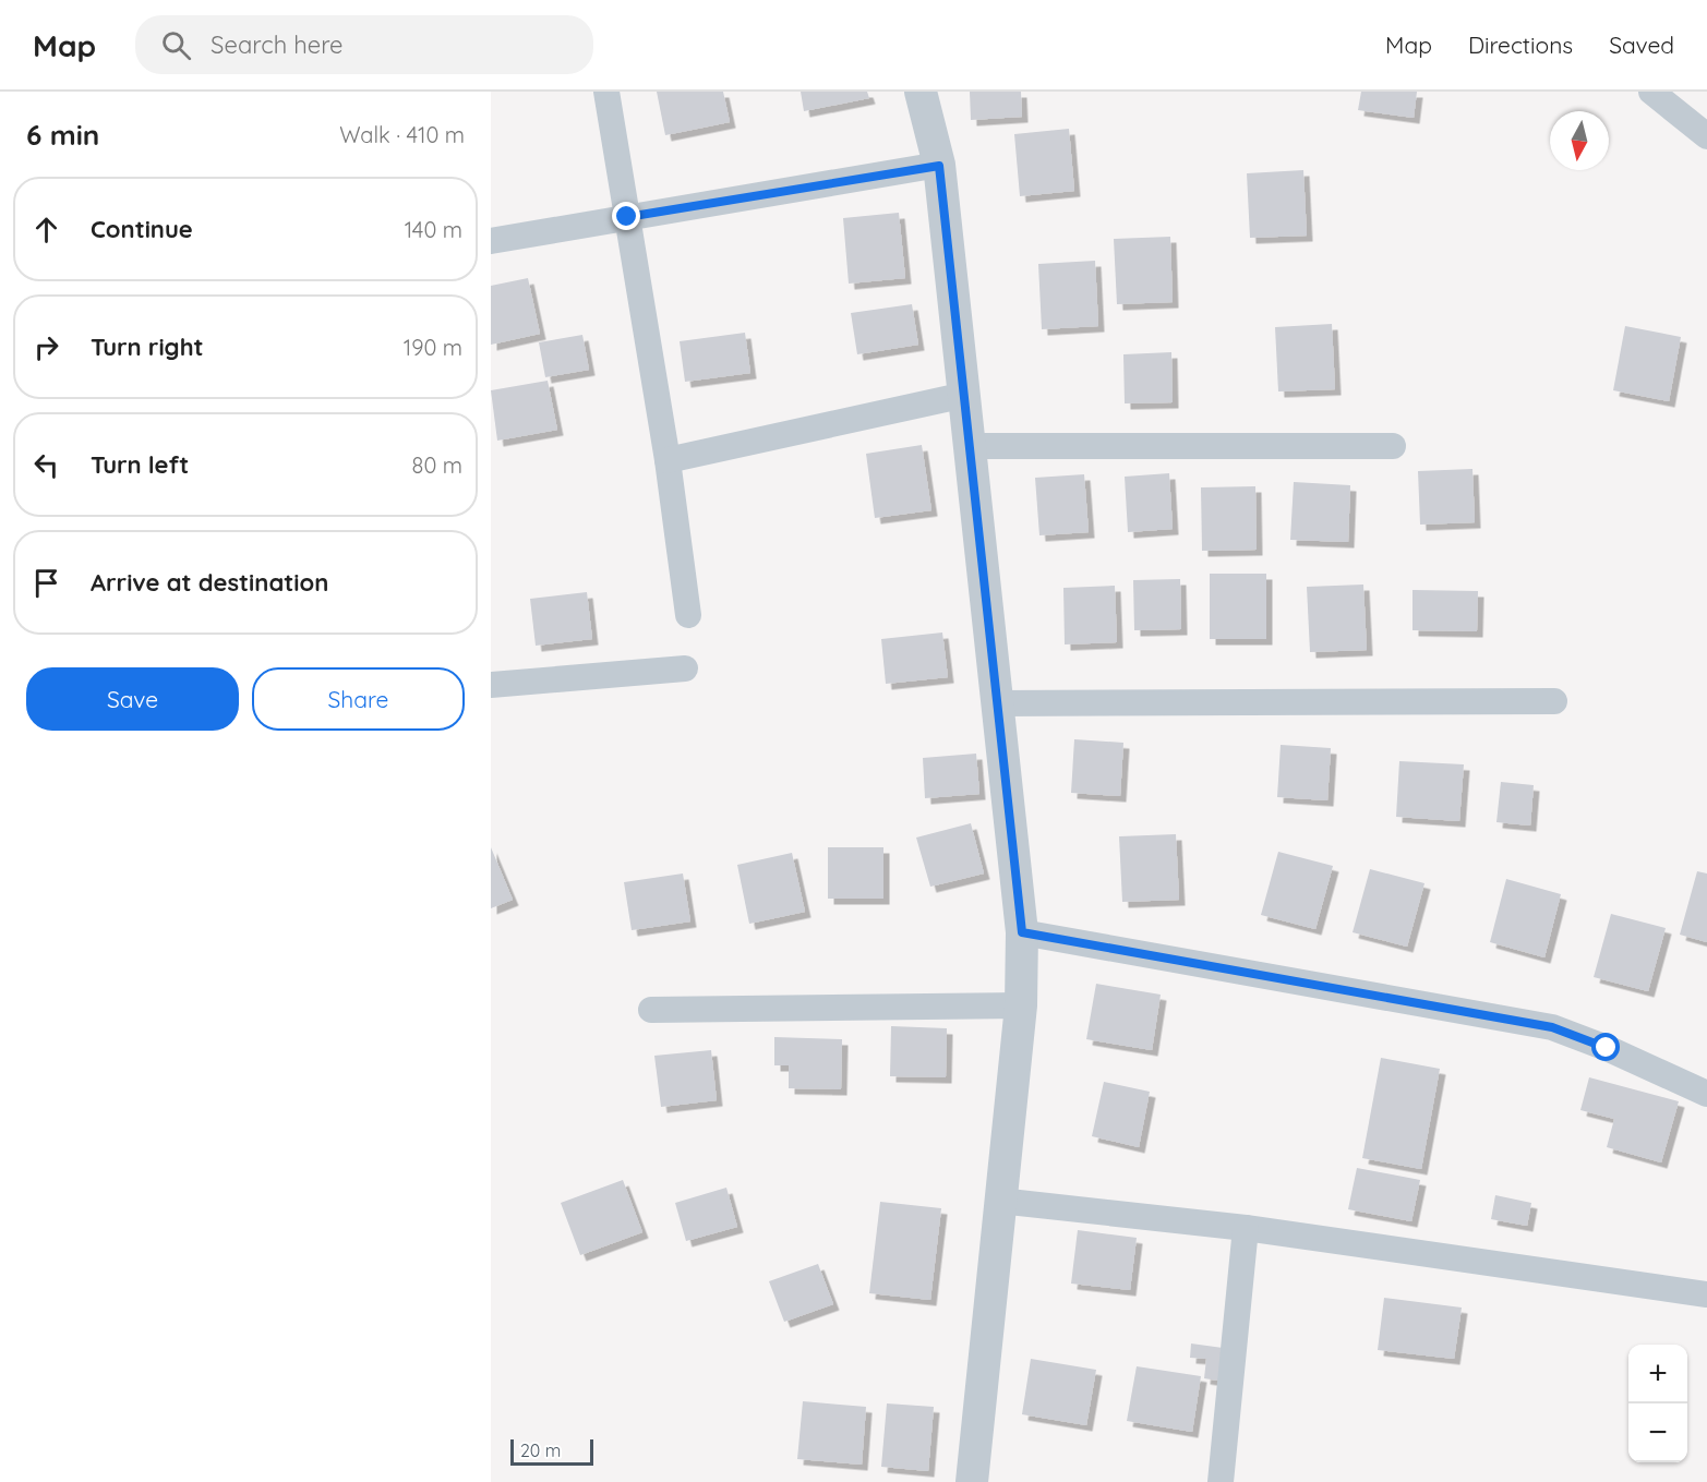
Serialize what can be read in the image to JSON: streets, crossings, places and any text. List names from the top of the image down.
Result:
{
  "scale_bar": "20 m",
  "north": "bottom",
  "page": {
    "header": "Map",
    "search": "Search here",
    "nav": ["Map", "Directions", "Saved"],
    "heading": ["6 min", "Walk · 410 m"],
    "list": [
      ["Continue", "140 m"],
      ["Turn right", "190 m"],
      ["Turn left", "80 m"],
      "Arrive at destination"
    ],
    "buttons": ["Save", "Share"],
    "map_buttons": ["+", "−"],
    "scale": "20 m"
  }
}
